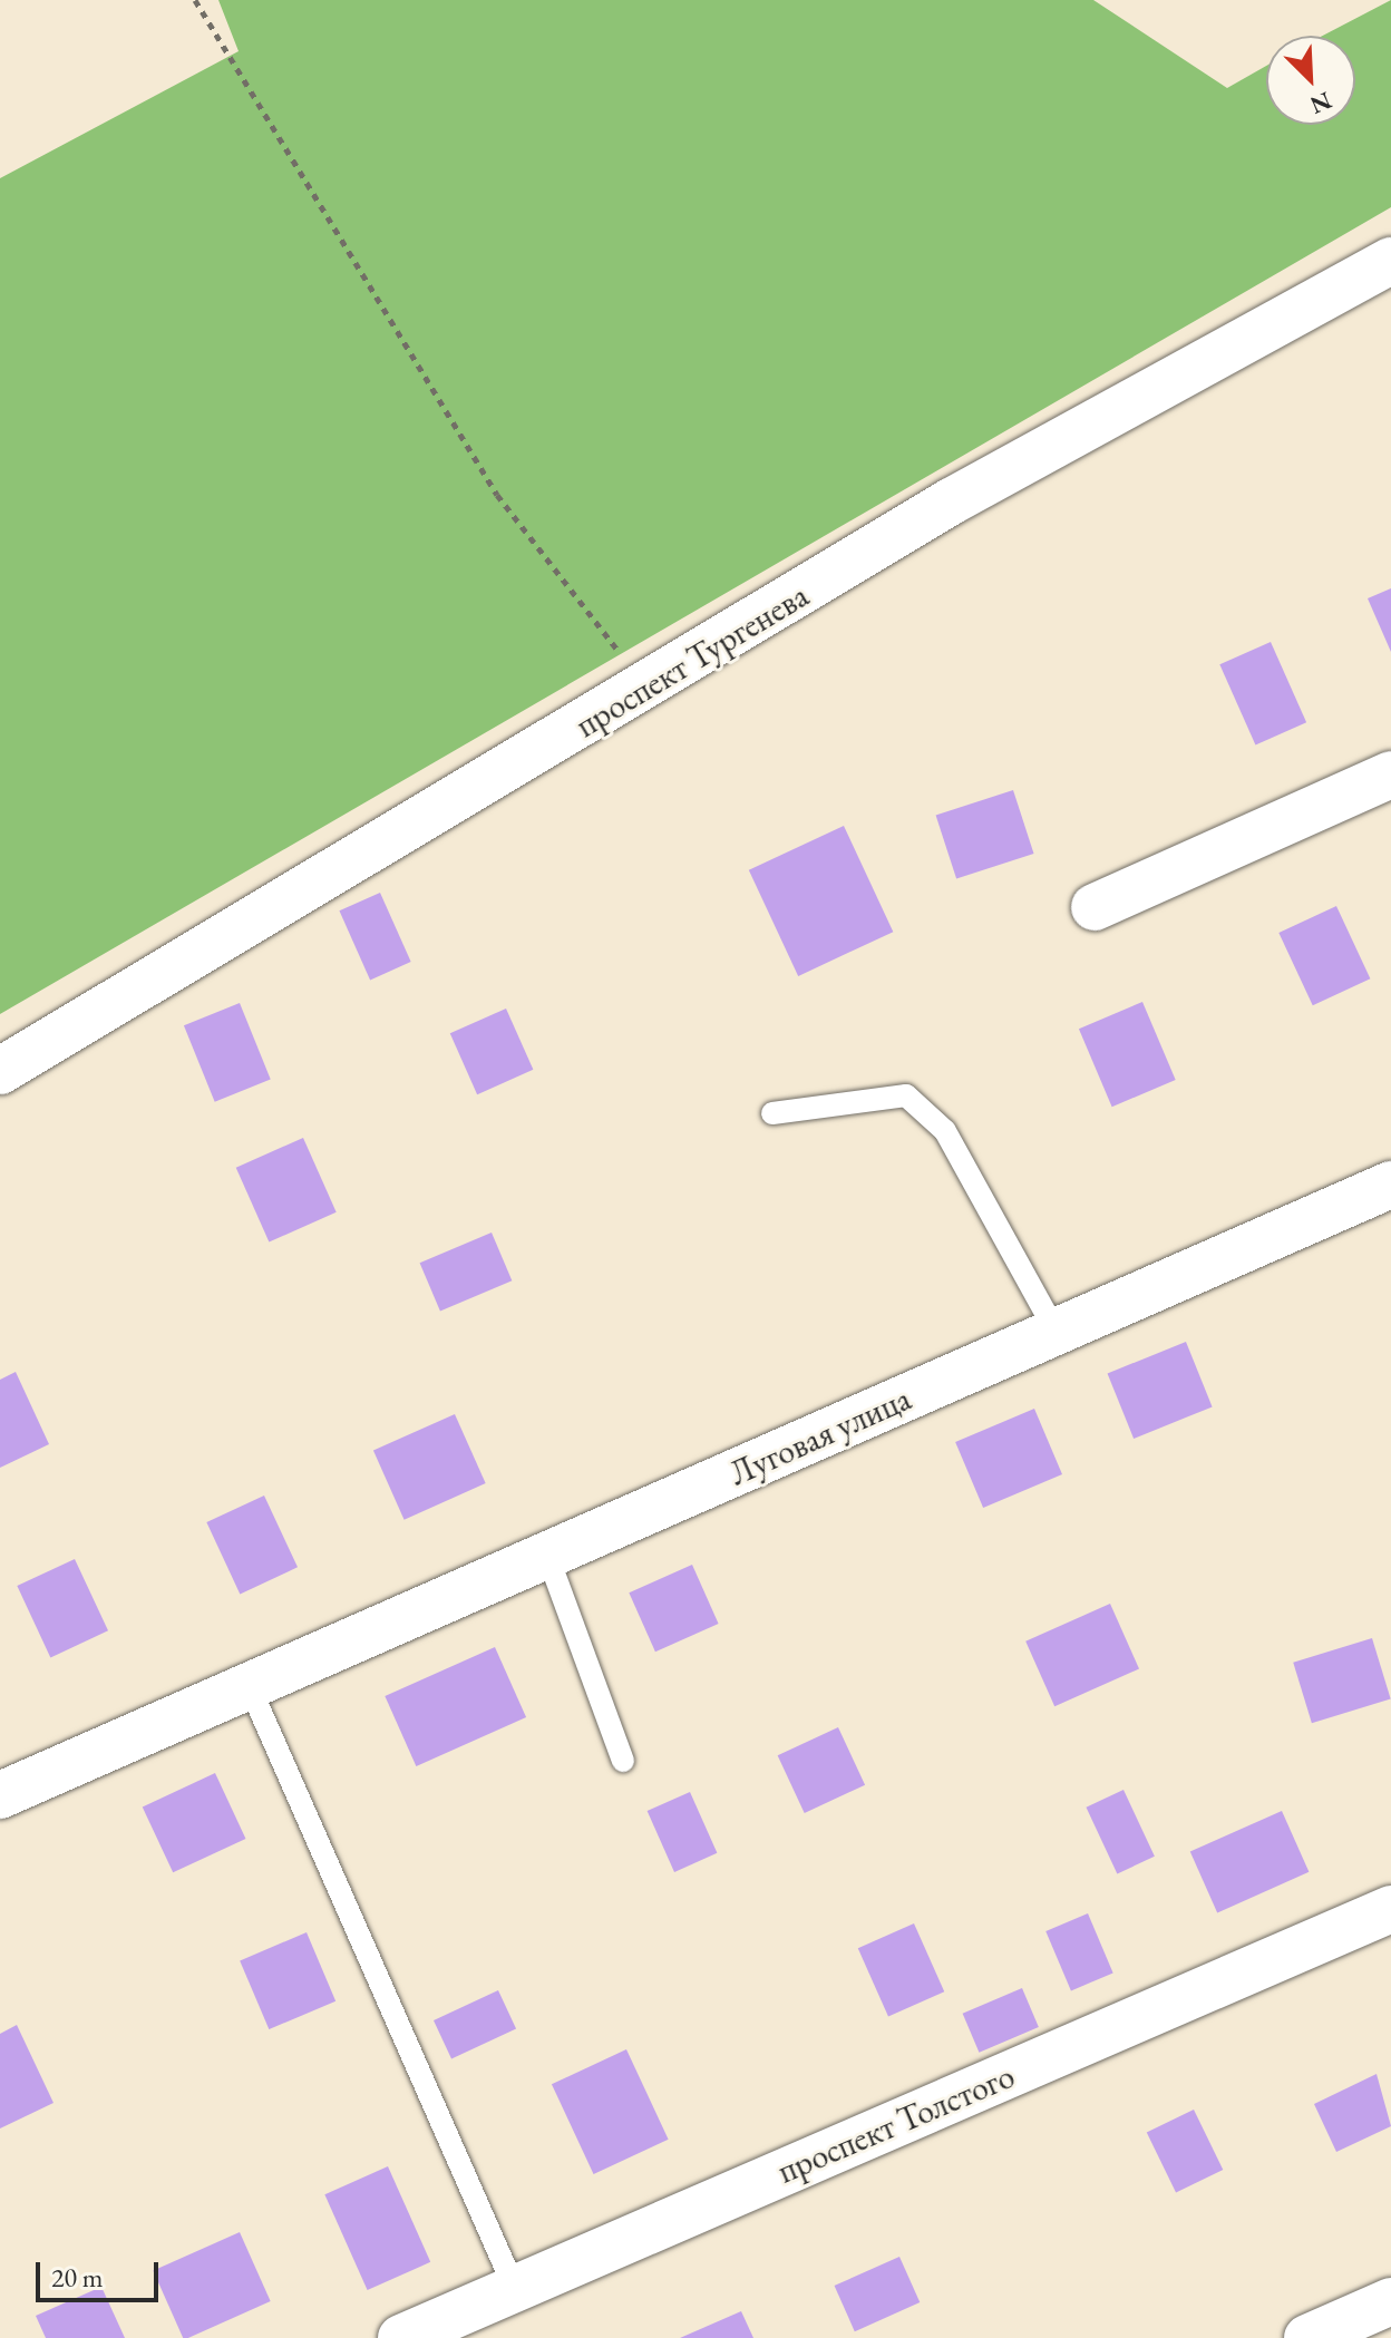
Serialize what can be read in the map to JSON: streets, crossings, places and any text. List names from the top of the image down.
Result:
{
  "streets": {
    "street": ["проспект Тургенева", "Луговая улица", "проспект Толстого"]
  },
  "scale_bar": "20 m",
  "north": "bottom right"
}
